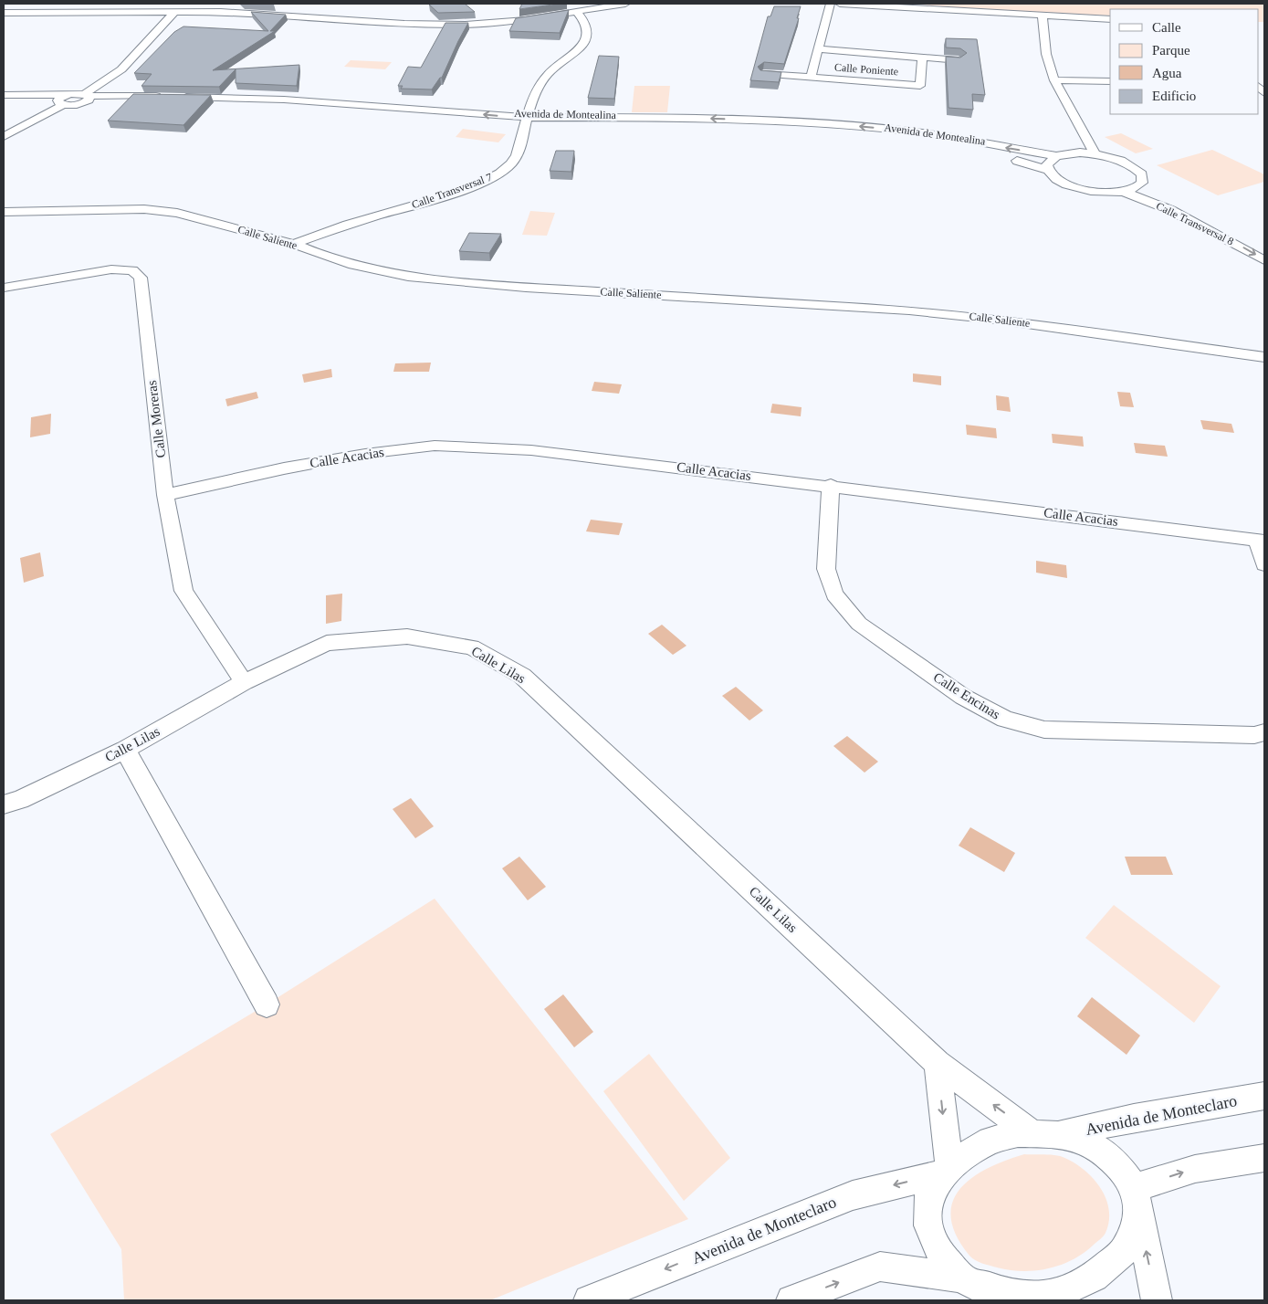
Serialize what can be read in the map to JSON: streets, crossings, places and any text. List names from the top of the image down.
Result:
{
  "streets": {
    "street": [
      "Calle Poniente",
      "Avenida de Montealina",
      "Calle Transversal 7",
      "Calle Transversal 8",
      "Calle Saliente",
      "Calle Moreras",
      "Calle Acacias",
      "Calle Lilas",
      "Calle Encinas",
      "Avenida de Monteclaro"
    ]
  },
  "crossings": [
    ["Avenida de Montealina", "Calle Transversal 7"],
    ["Calle Transversal 7", "Calle Saliente"],
    ["Calle Moreras", "Calle Acacias"],
    ["Calle Moreras", "Calle Lilas"],
    ["Calle Acacias", "Calle Encinas"],
    ["Calle Lilas", "Avenida de Monteclaro"]
  ],
  "one_way": ["Calle Transversal 8"],
  "legend": [
    "Calle",
    "Parque",
    "Agua",
    "Edificio"
  ]
}
